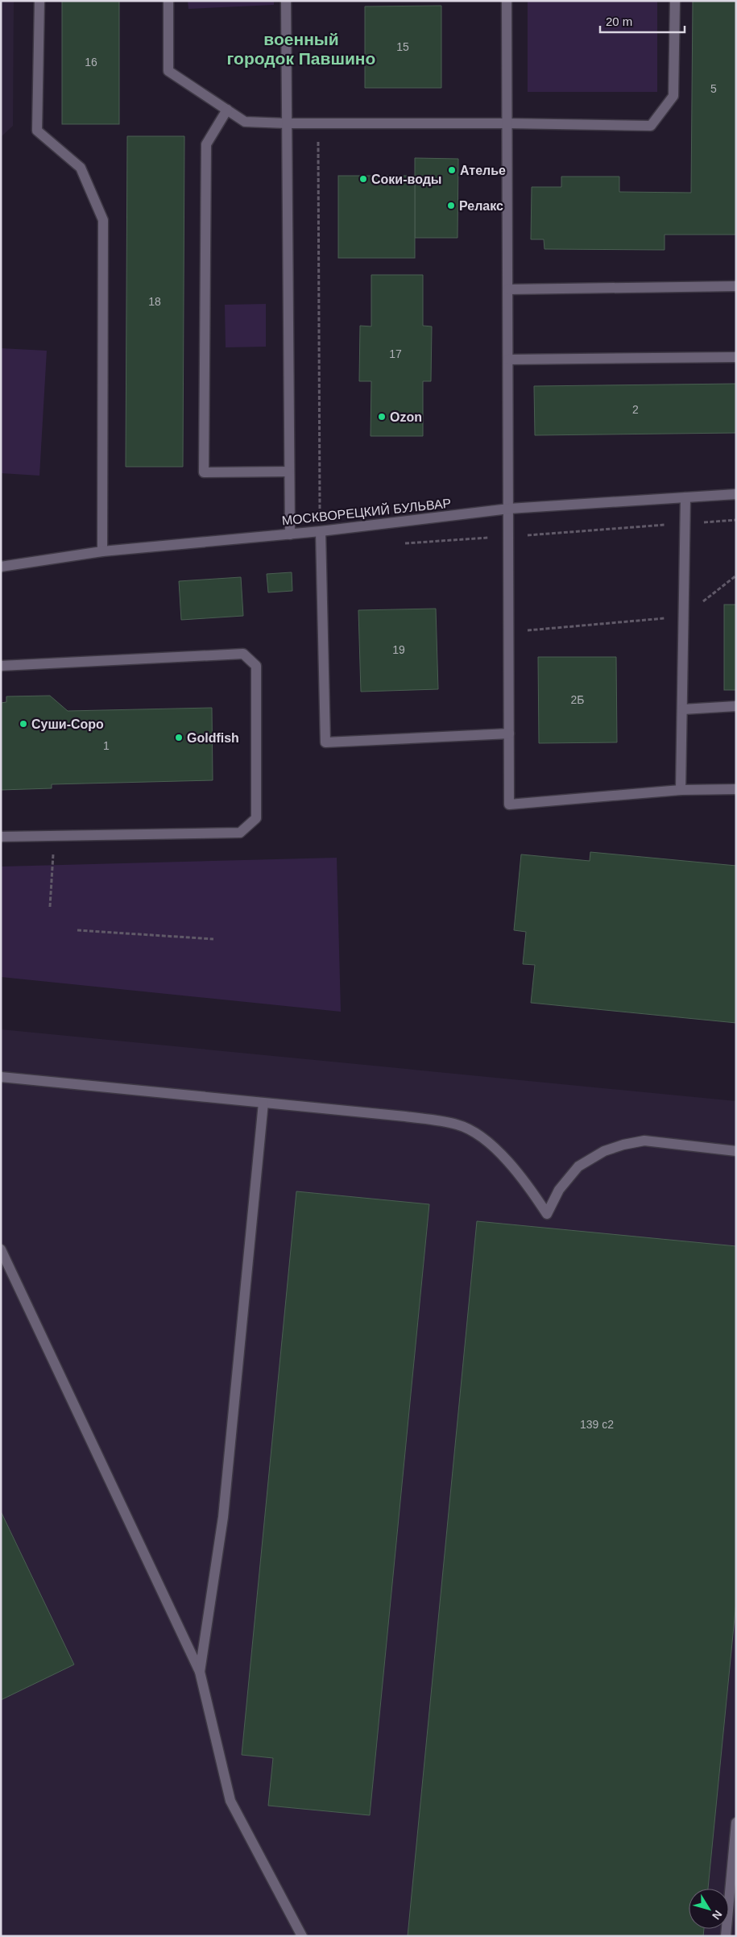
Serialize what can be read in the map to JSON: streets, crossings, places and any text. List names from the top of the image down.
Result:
{
  "streets": {
    "street": ["МОСКВОРЕЦКИЙ БУЛЬВАР"]
  },
  "districts": ["военный городок Павшино"],
  "places": [
    "Ателье",
    "Соки-воды",
    "Релакс",
    "Ozon",
    "Суши-Соро",
    "Goldfish"
  ],
  "house_numbers": [
    "15",
    "16",
    "5",
    "18",
    "17",
    "2",
    "19",
    "2Б",
    "1",
    "139 с2"
  ],
  "scale_bar": "20 m",
  "north": "bottom right"
}
